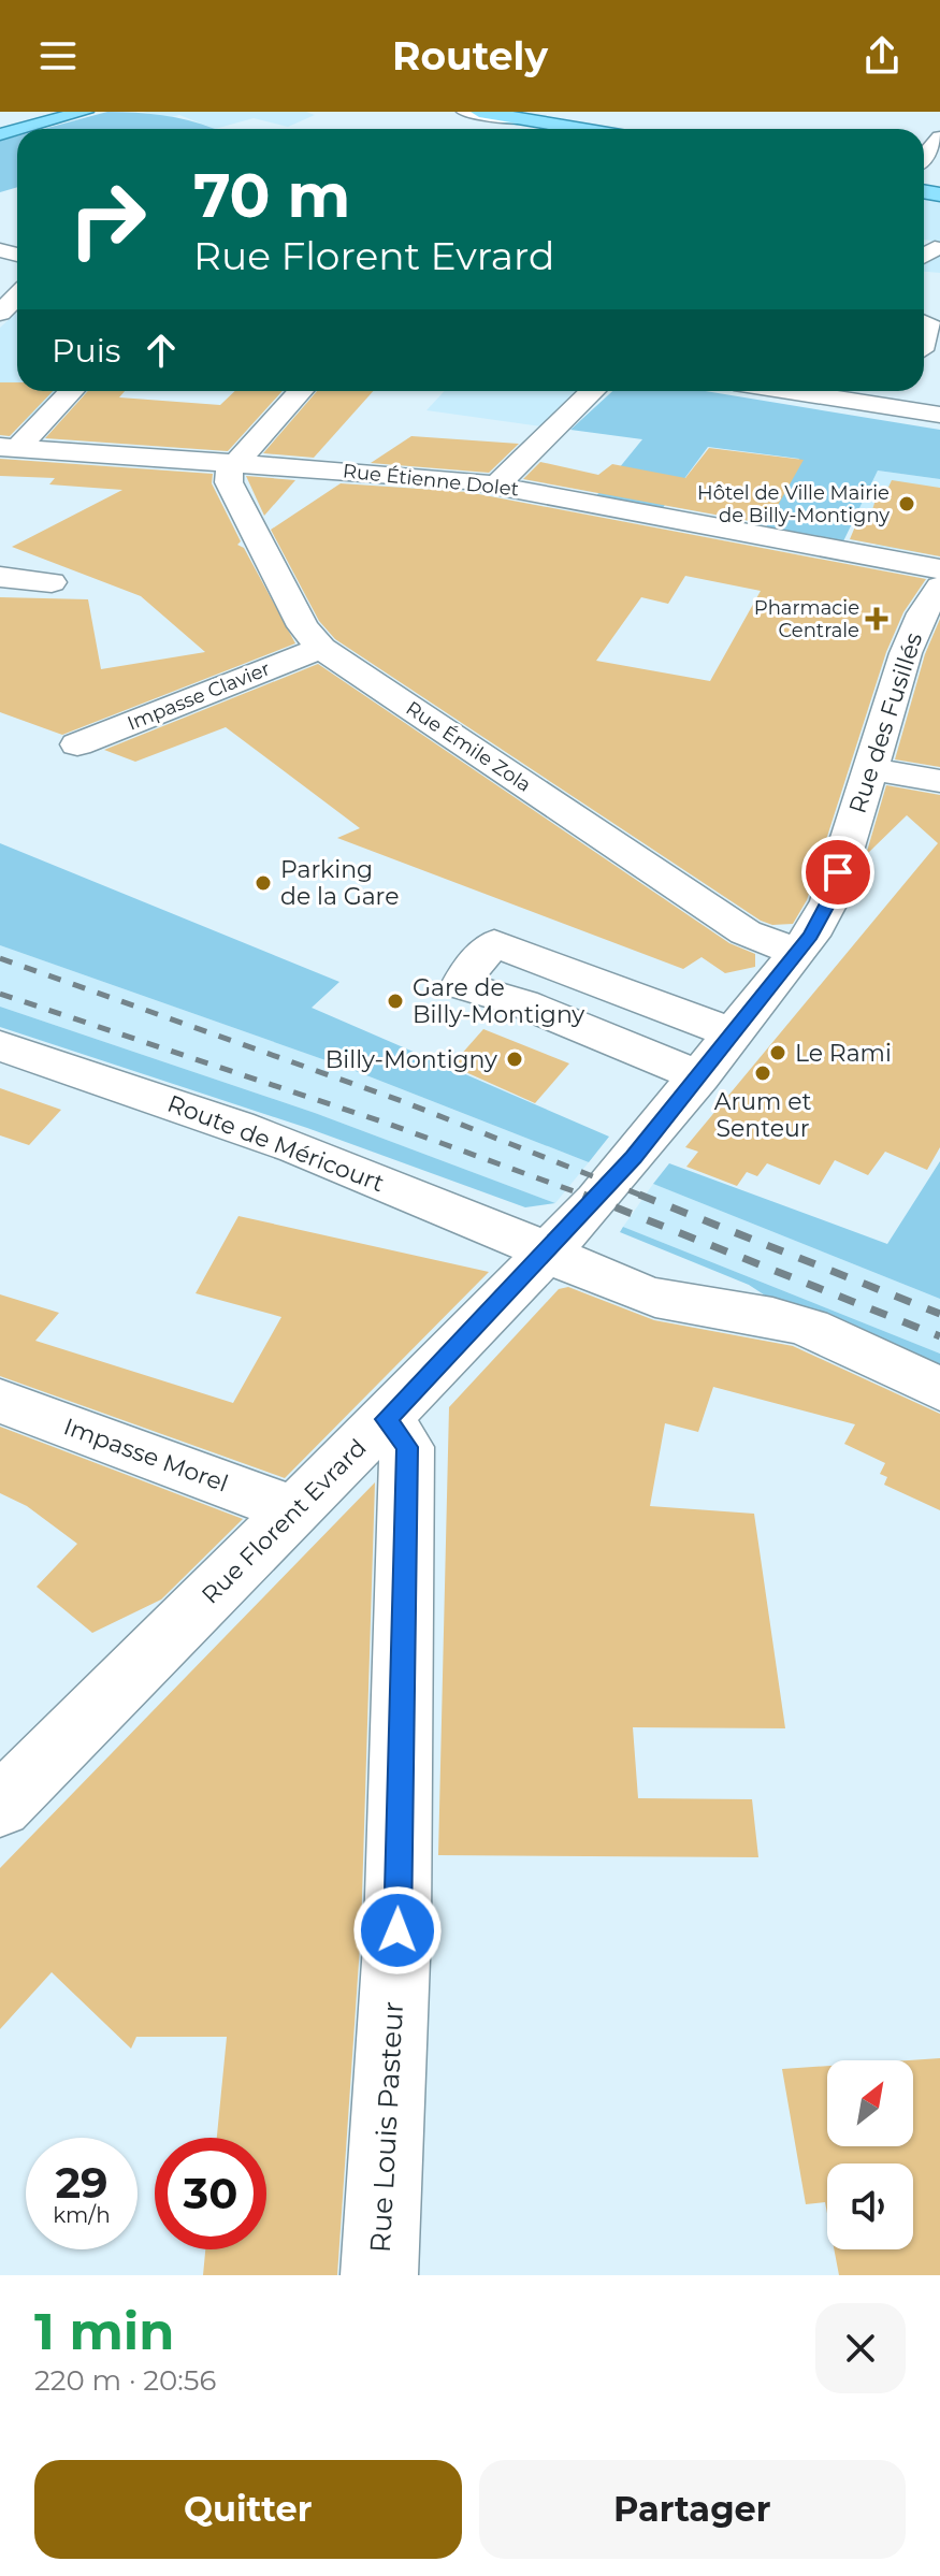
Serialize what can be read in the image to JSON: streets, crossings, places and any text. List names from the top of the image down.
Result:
{
  "streets": {
    "street": [
      "Rue Étienne Dolet",
      "Impasse Clavier",
      "Rue des Fusillés",
      "Rue Émile Zola",
      "Route de Méricourt",
      "Impasse Morel",
      "Rue Florent Evrard",
      "Rue Louis Pasteur"
    ]
  },
  "crossings": [
    ["Rue Étienne Dolet", "Rue Émile Zola"],
    ["Impasse Clavier", "Rue Émile Zola"],
    ["Rue des Fusillés", "Rue Émile Zola"],
    ["Rue des Fusillés", "Rue Florent Evrard"],
    ["Route de Méricourt", "Rue Florent Evrard"],
    ["Impasse Morel", "Rue Florent Evrard"],
    ["Rue Florent Evrard", "Rue Louis Pasteur"]
  ],
  "places": {
    "other": [
      "Hôtel de Ville Mairie de Billy-Montigny",
      "Parking de la Gare",
      "Gare de Billy-Montigny",
      "Le Rami",
      "Billy-Montigny",
      "Arum et Senteur"
    ],
    "health": ["Pharmacie Centrale"]
  },
  "north": "top right",
  "page": {
    "header": "Routely",
    "turn": ["70 m", "Rue Florent Evrard"],
    "then": "Puis",
    "speed": "29 km/h",
    "limit": "30",
    "heading": ["1 min", "220 m · 20:56"],
    "buttons": ["Quitter", "Partager"]
  }
}
